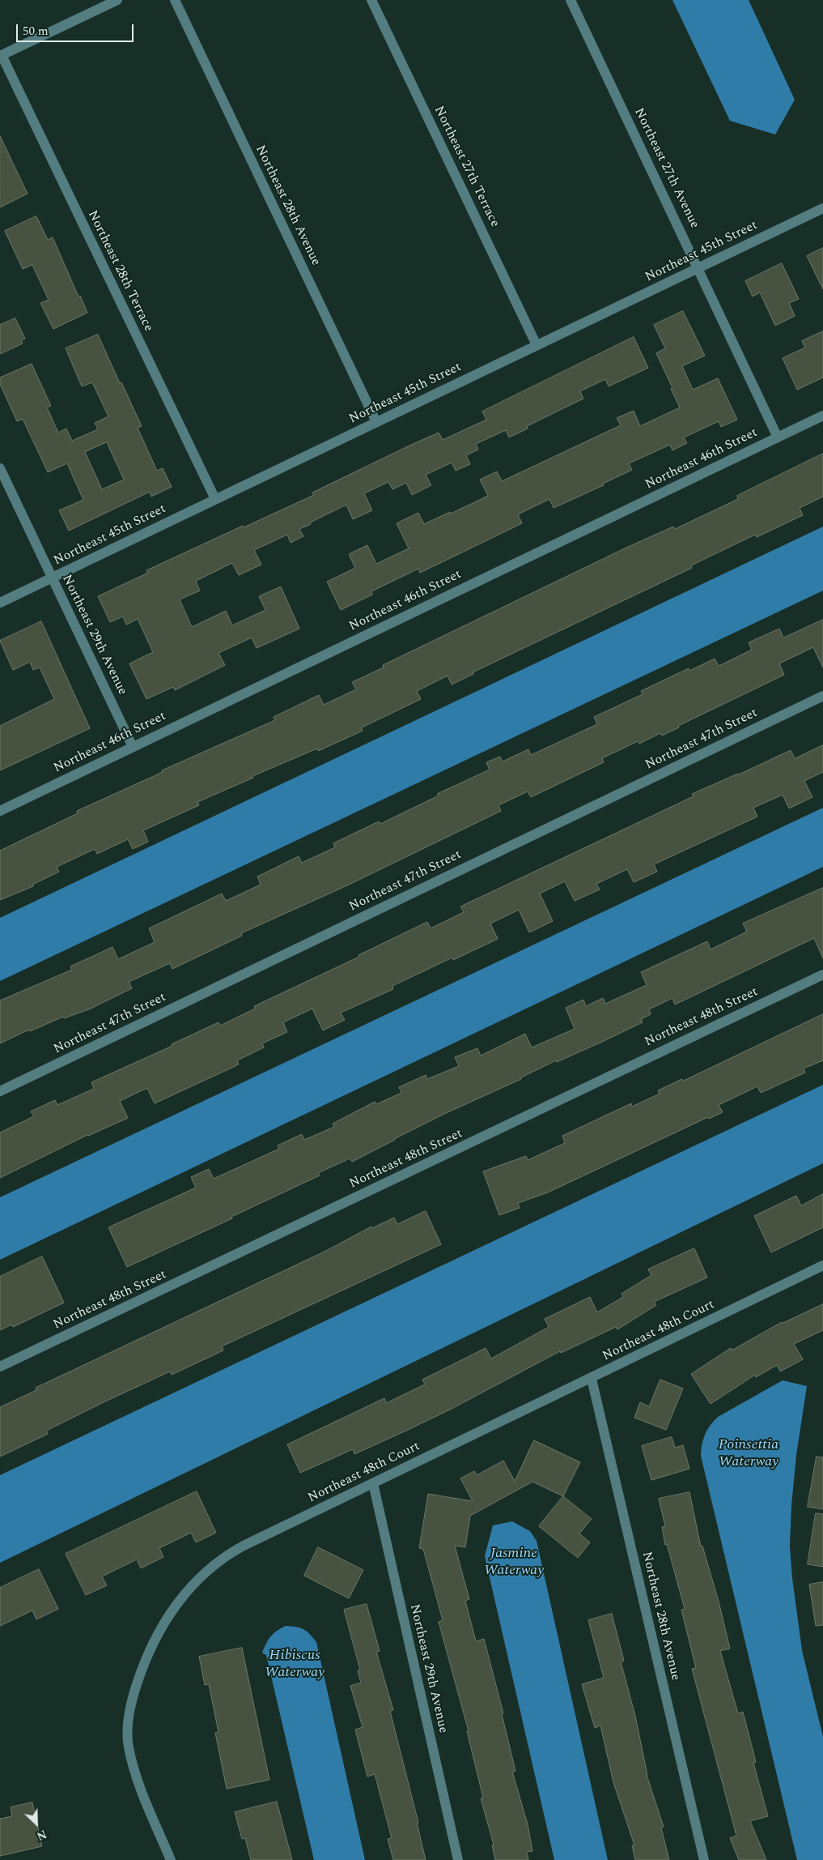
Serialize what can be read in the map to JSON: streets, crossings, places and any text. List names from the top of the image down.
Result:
{
  "streets": {
    "street": [
      "Northeast 27th Terrace",
      "Northeast 27th Avenue",
      "Northeast 28th Avenue",
      "Northeast 45th Street",
      "Northeast 28th Terrace",
      "Northeast 46th Street",
      "Northeast 29th Avenue",
      "Northeast 47th Street",
      "Northeast 48th Street",
      "Northeast 48th Court"
    ]
  },
  "crossings": [
    ["Northeast 27th Terrace", "Northeast 45th Street"],
    ["Northeast 27th Avenue", "Northeast 45th Street"],
    ["Northeast 27th Avenue", "Northeast 46th Street"],
    ["Northeast 28th Avenue", "Northeast 45th Street"],
    ["Northeast 28th Avenue", "Northeast 48th Court"],
    ["Northeast 45th Street", "Northeast 28th Terrace"],
    ["Northeast 45th Street", "Northeast 29th Avenue"],
    ["Northeast 46th Street", "Northeast 29th Avenue"],
    ["Northeast 29th Avenue", "Northeast 48th Court"]
  ],
  "water": ["Poinsettia Waterway", "Jasmine Waterway", "Hibiscus Waterway"],
  "scale_bar": "50 m",
  "north": "bottom right"
}
